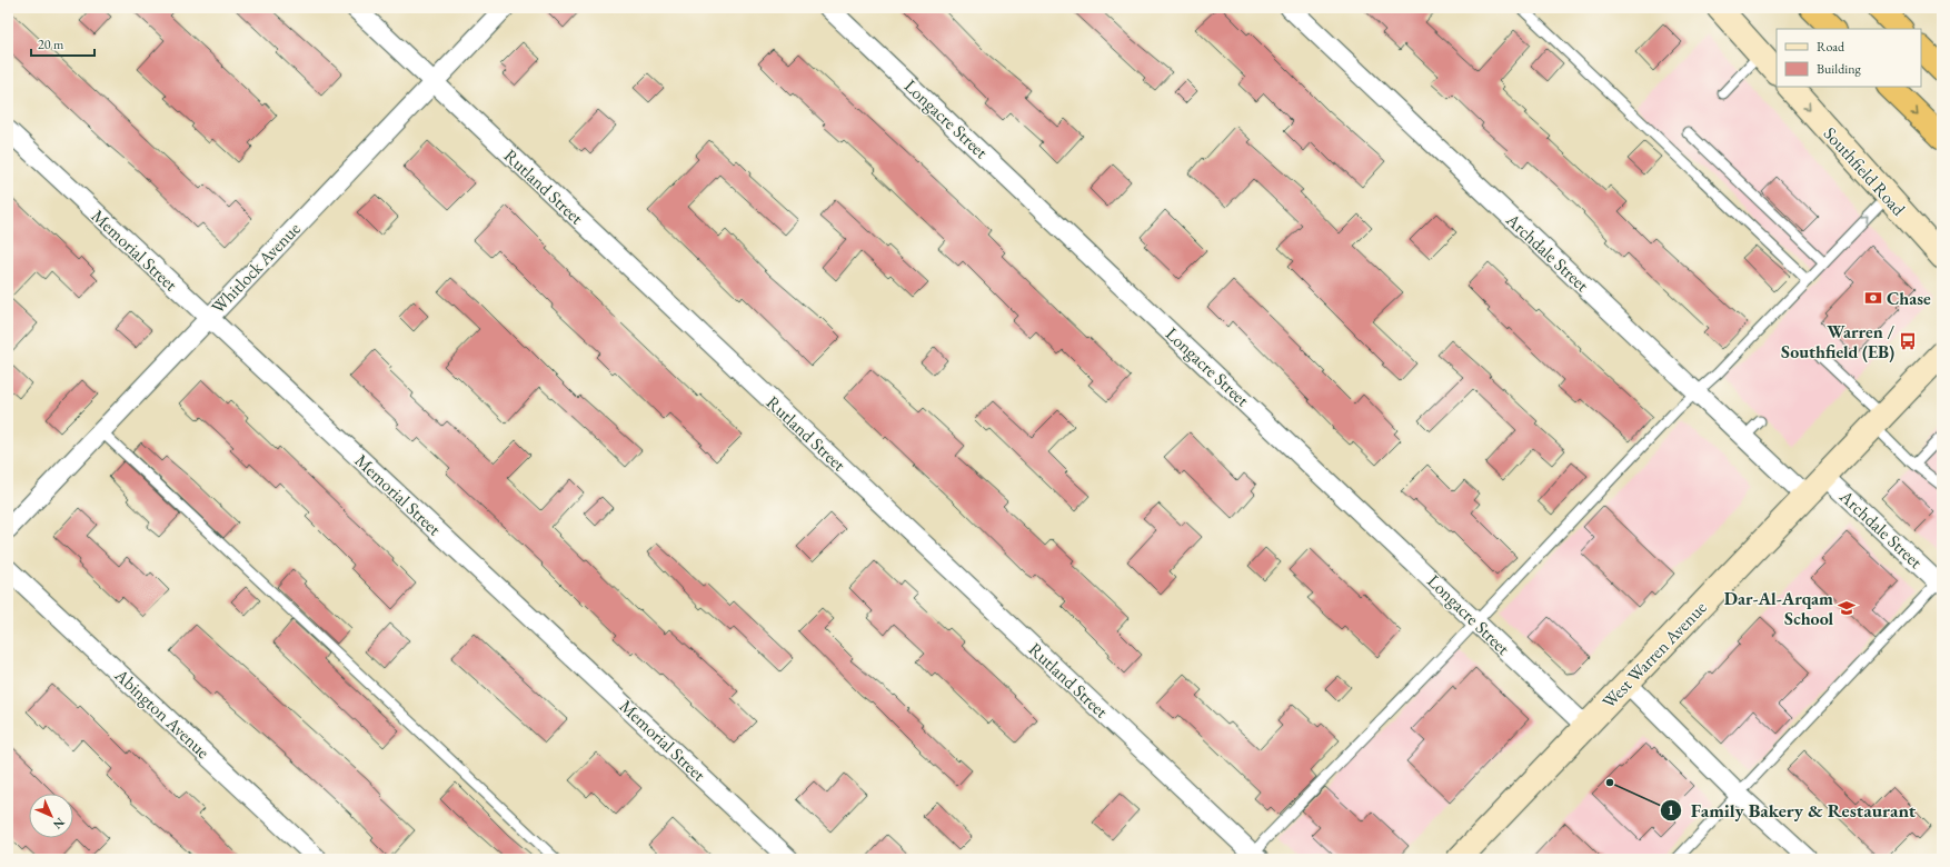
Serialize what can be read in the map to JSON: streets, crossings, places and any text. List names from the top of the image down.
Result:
{
  "streets": {
    "main road": ["Southfield Road", "West Warren Avenue"],
    "street": [
      "Longacre Street",
      "Rutland Street",
      "Memorial Street",
      "Archdale Street",
      "Whitlock Avenue",
      "Abington Avenue"
    ]
  },
  "crossings": [
    ["Longacre Street", "West Warren Avenue"],
    ["Rutland Street", "Whitlock Avenue"],
    ["Memorial Street", "Whitlock Avenue"],
    ["Archdale Street", "West Warren Avenue"]
  ],
  "one_way": ["Southfield Road"],
  "places": {
    "bank": ["Chase"],
    "bus stop": ["Warren / Southfield (EB)"],
    "school or university": ["Dar-Al-Arqam School"],
    "other": ["Family Bakery & Restaurant"]
  },
  "legend": ["Road", "Building"],
  "scale_bar": "20 m",
  "north": "bottom right"
}
